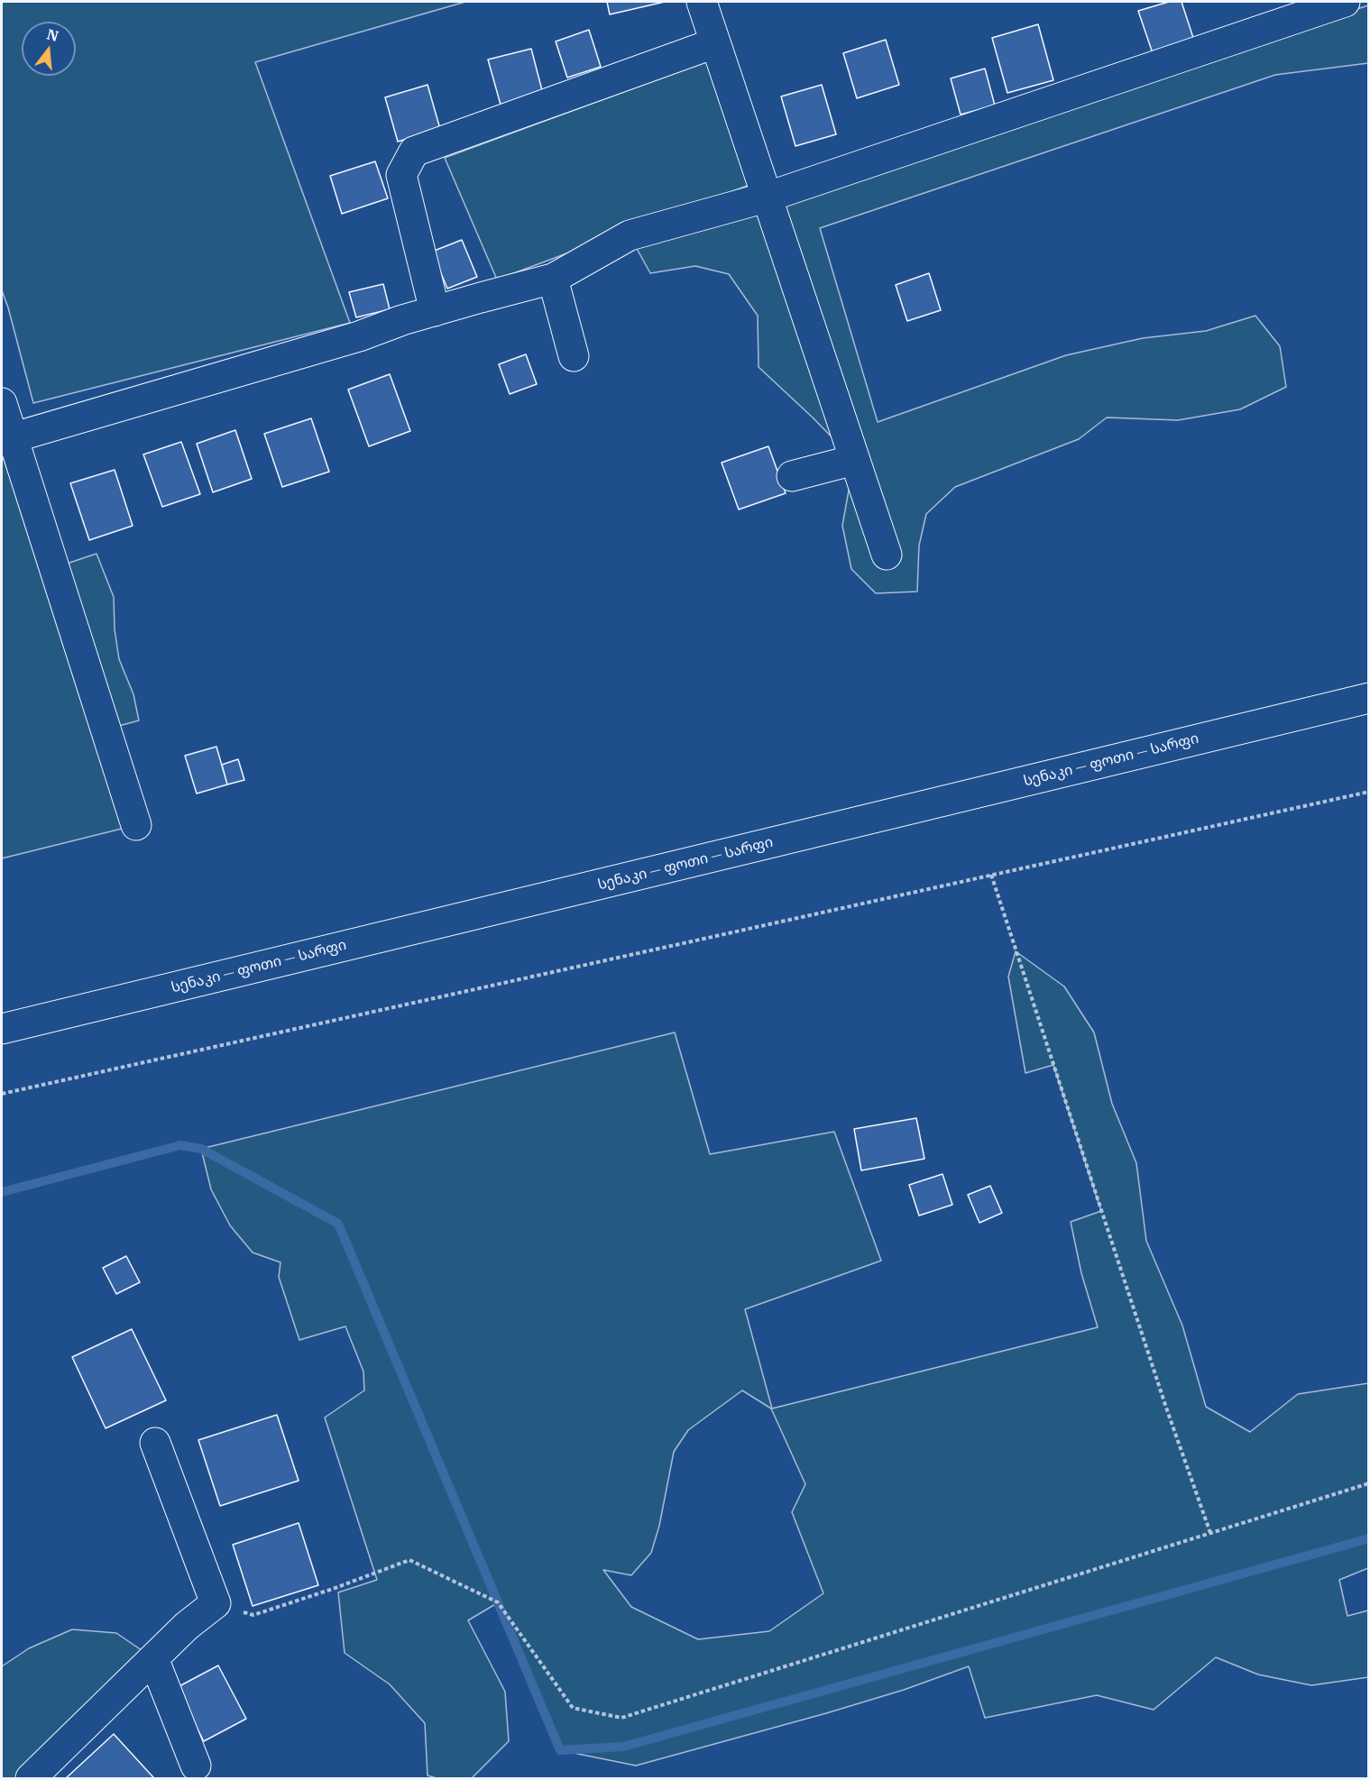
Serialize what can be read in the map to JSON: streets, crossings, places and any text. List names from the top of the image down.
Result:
{
  "streets": {
    "main road": ["სენაკი — ფოთი — სარფი"]
  },
  "north": "top"
}
